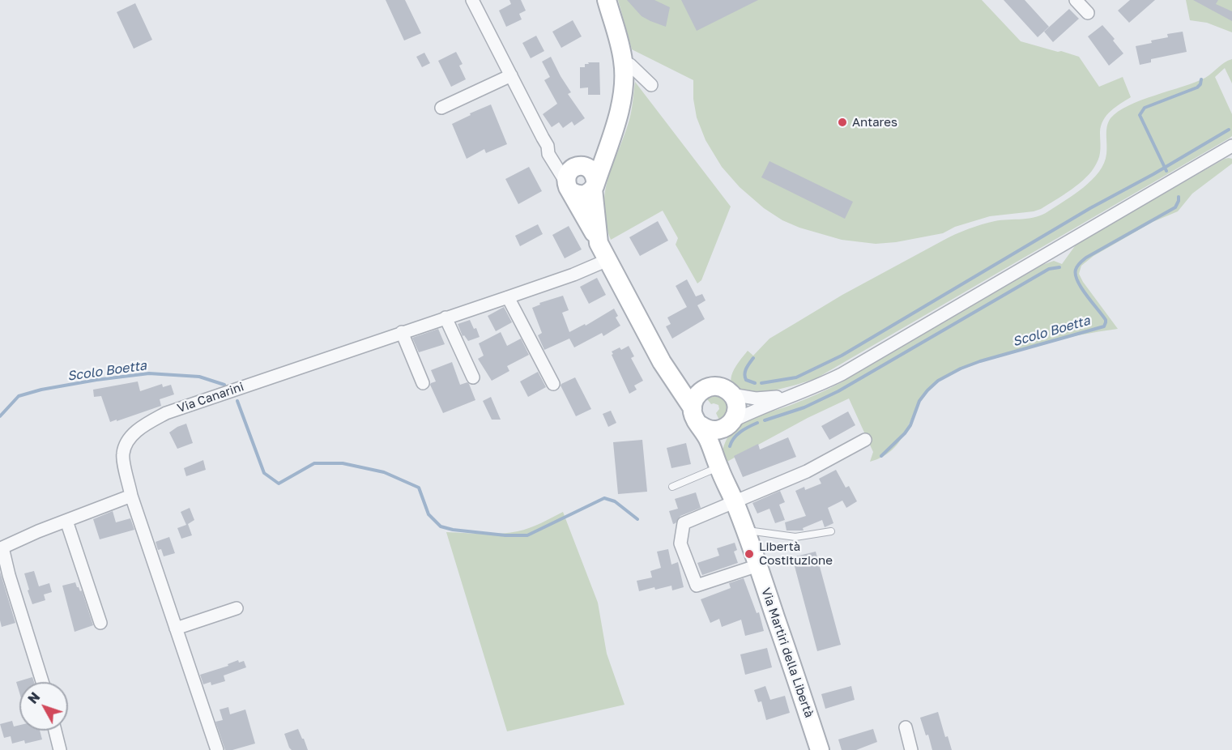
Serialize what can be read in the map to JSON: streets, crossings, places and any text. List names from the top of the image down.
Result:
{
  "streets": {
    "street": ["Via Canarini", "Via Martiri della Libertà"]
  },
  "crossings": [
    ["Via Canarini", "Via Martiri della Libertà"]
  ],
  "water": ["Scolo Boetta"],
  "places": ["Antares", "Libertà Costituzione"],
  "north": "top left"
}
